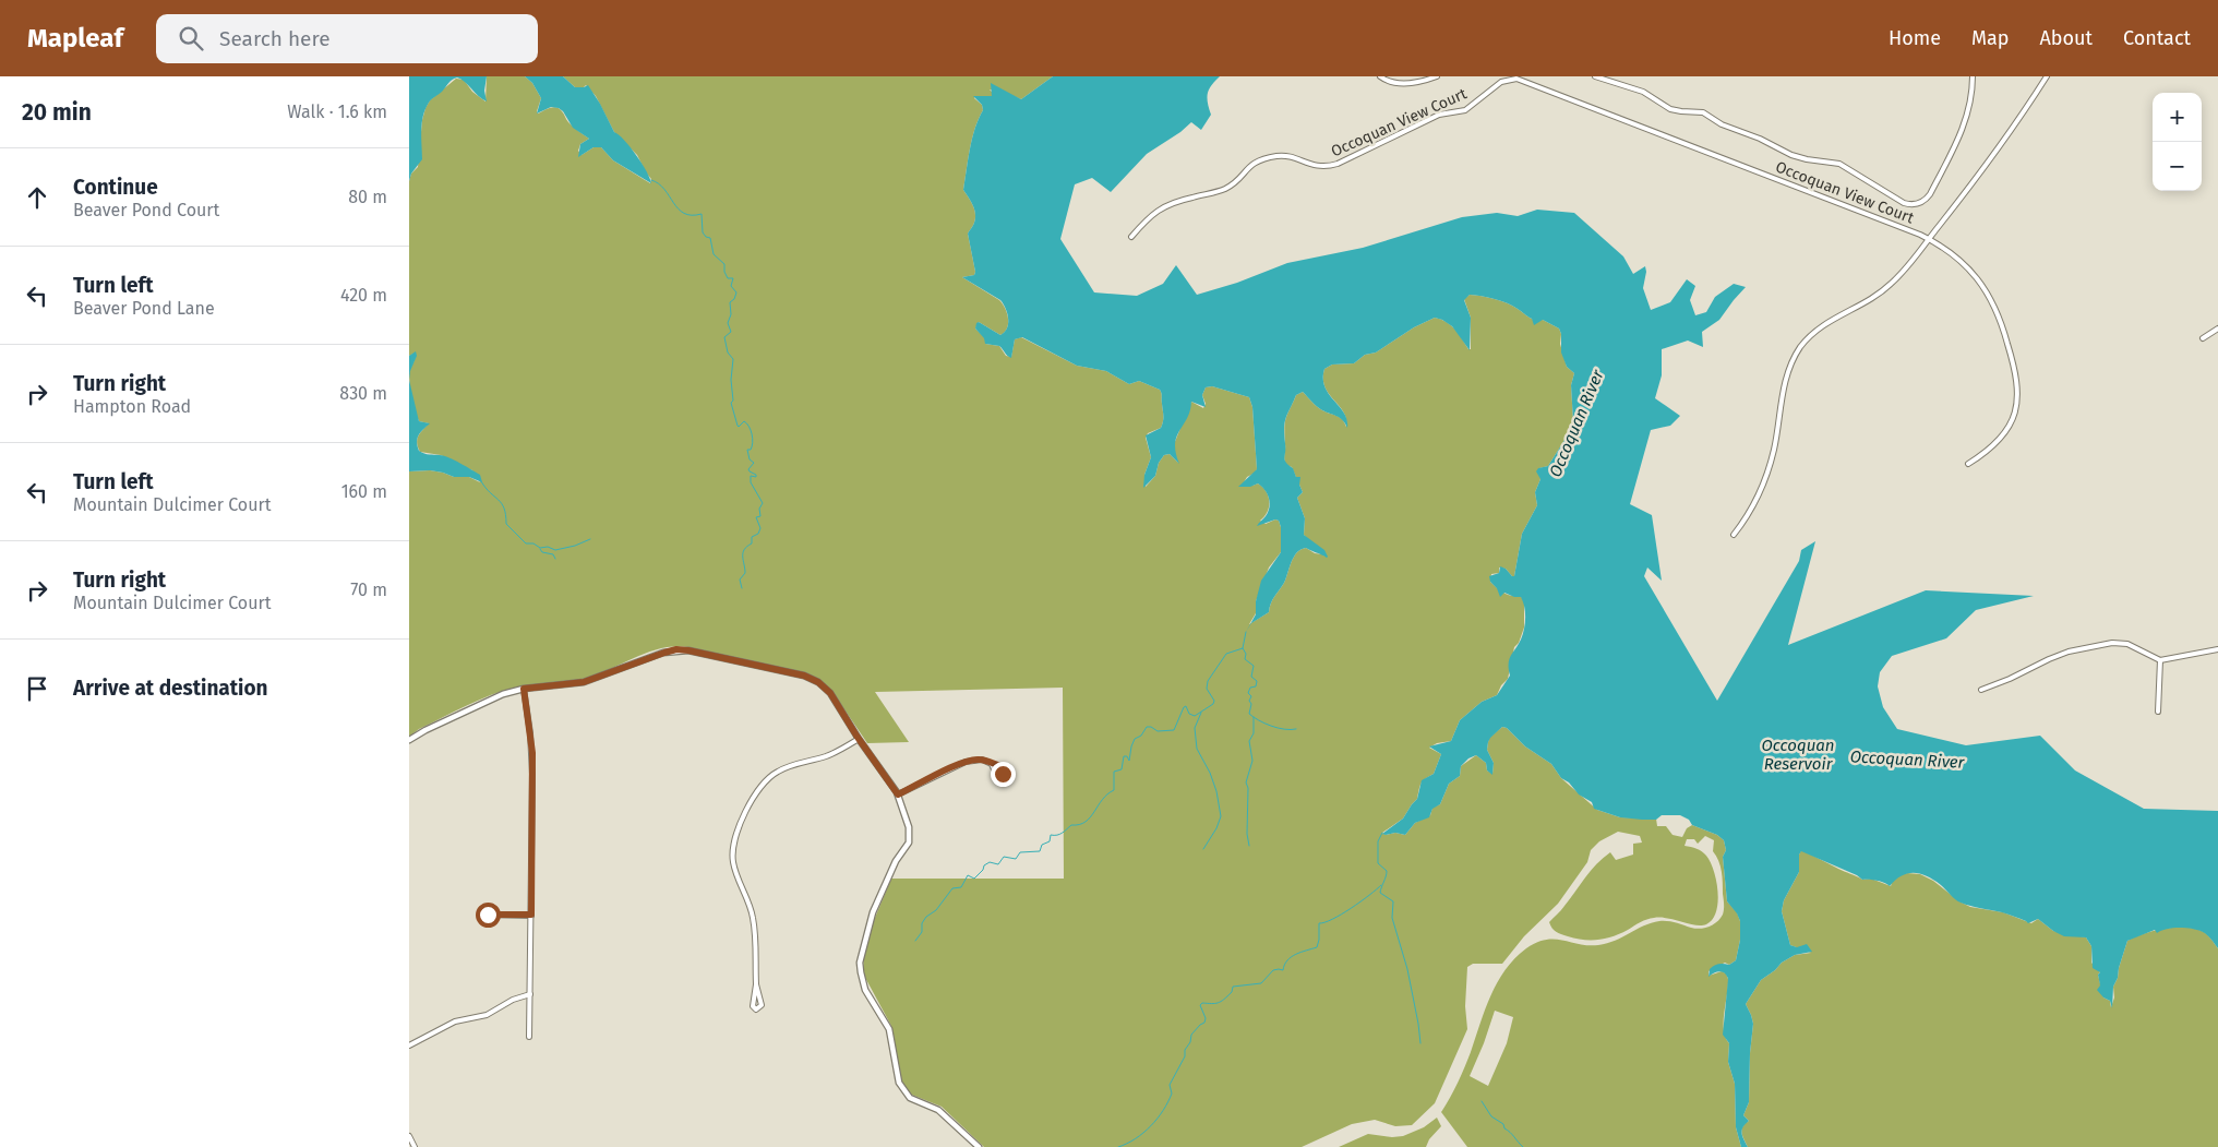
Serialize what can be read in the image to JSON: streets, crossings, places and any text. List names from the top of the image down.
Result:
{
  "streets": {
    "street": ["Occoquan View Court"]
  },
  "water": ["Occoquan River", "Occoquan Reservoir"],
  "page": {
    "header": "Mapleaf",
    "search": "Search here",
    "nav": [
      "Home",
      "Map",
      "About",
      "Contact"
    ],
    "heading": ["20 min", "Walk · 1.6 km"],
    "map_buttons": ["+", "−"],
    "list": [
      ["Continue", "Beaver Pond Court", "80 m"],
      ["Turn left", "Beaver Pond Lane", "420 m"],
      ["Turn right", "Hampton Road", "830 m"],
      ["Turn left", "Mountain Dulcimer Court", "160 m"],
      ["Turn right", "Mountain Dulcimer Court", "70 m"],
      "Arrive at destination"
    ]
  }
}
